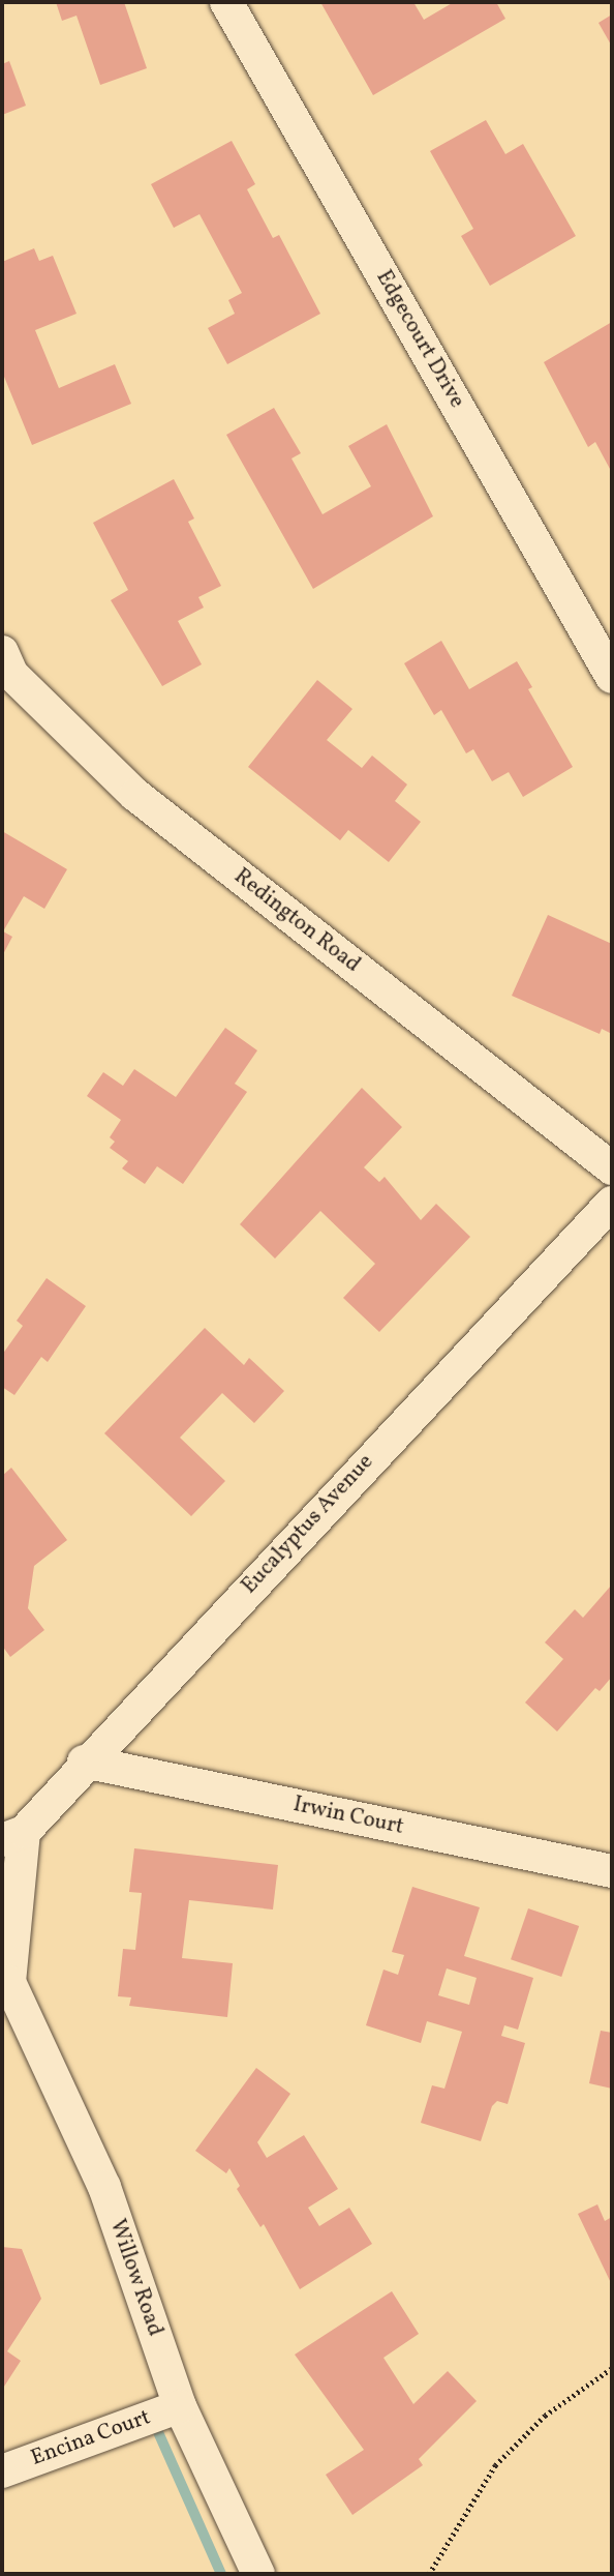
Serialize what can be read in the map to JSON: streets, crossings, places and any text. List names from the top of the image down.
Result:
{
  "streets": {
    "street": [
      "Edgecourt Drive",
      "Redington Road",
      "Eucalyptus Avenue",
      "Irwin Court",
      "Willow Road",
      "Encina Court"
    ]
  },
  "crossings": [
    ["Eucalyptus Avenue", "Irwin Court"],
    ["Eucalyptus Avenue", "Willow Road"],
    ["Willow Road", "Encina Court"]
  ]
}
